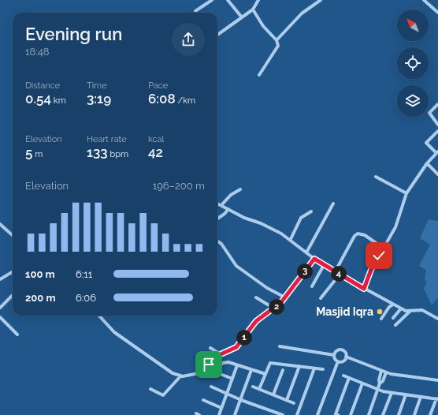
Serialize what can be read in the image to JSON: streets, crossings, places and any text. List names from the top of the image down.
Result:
{
  "places": ["Masjid Iqra"],
  "north": "top left",
  "page": {
    "heading": ["Evening run", "18:48"],
    "stats": [
      ["Distance", "0.54 km"],
      ["Time", "3:19"],
      ["Pace", "6:08 /km"],
      ["Elevation", "5 m"],
      ["Heart rate", "133 bpm"],
      ["kcal", "42"]
    ],
    "chart": ["Elevation", "196–200 m"],
    "list": [
      {
        "name": "100 m",
        "note": "6:11"
      },
      {
        "name": "200 m",
        "note": "6:06"
      }
    ],
    "pins": [
      "3",
      "4",
      "2",
      "1"
    ]
  }
}
